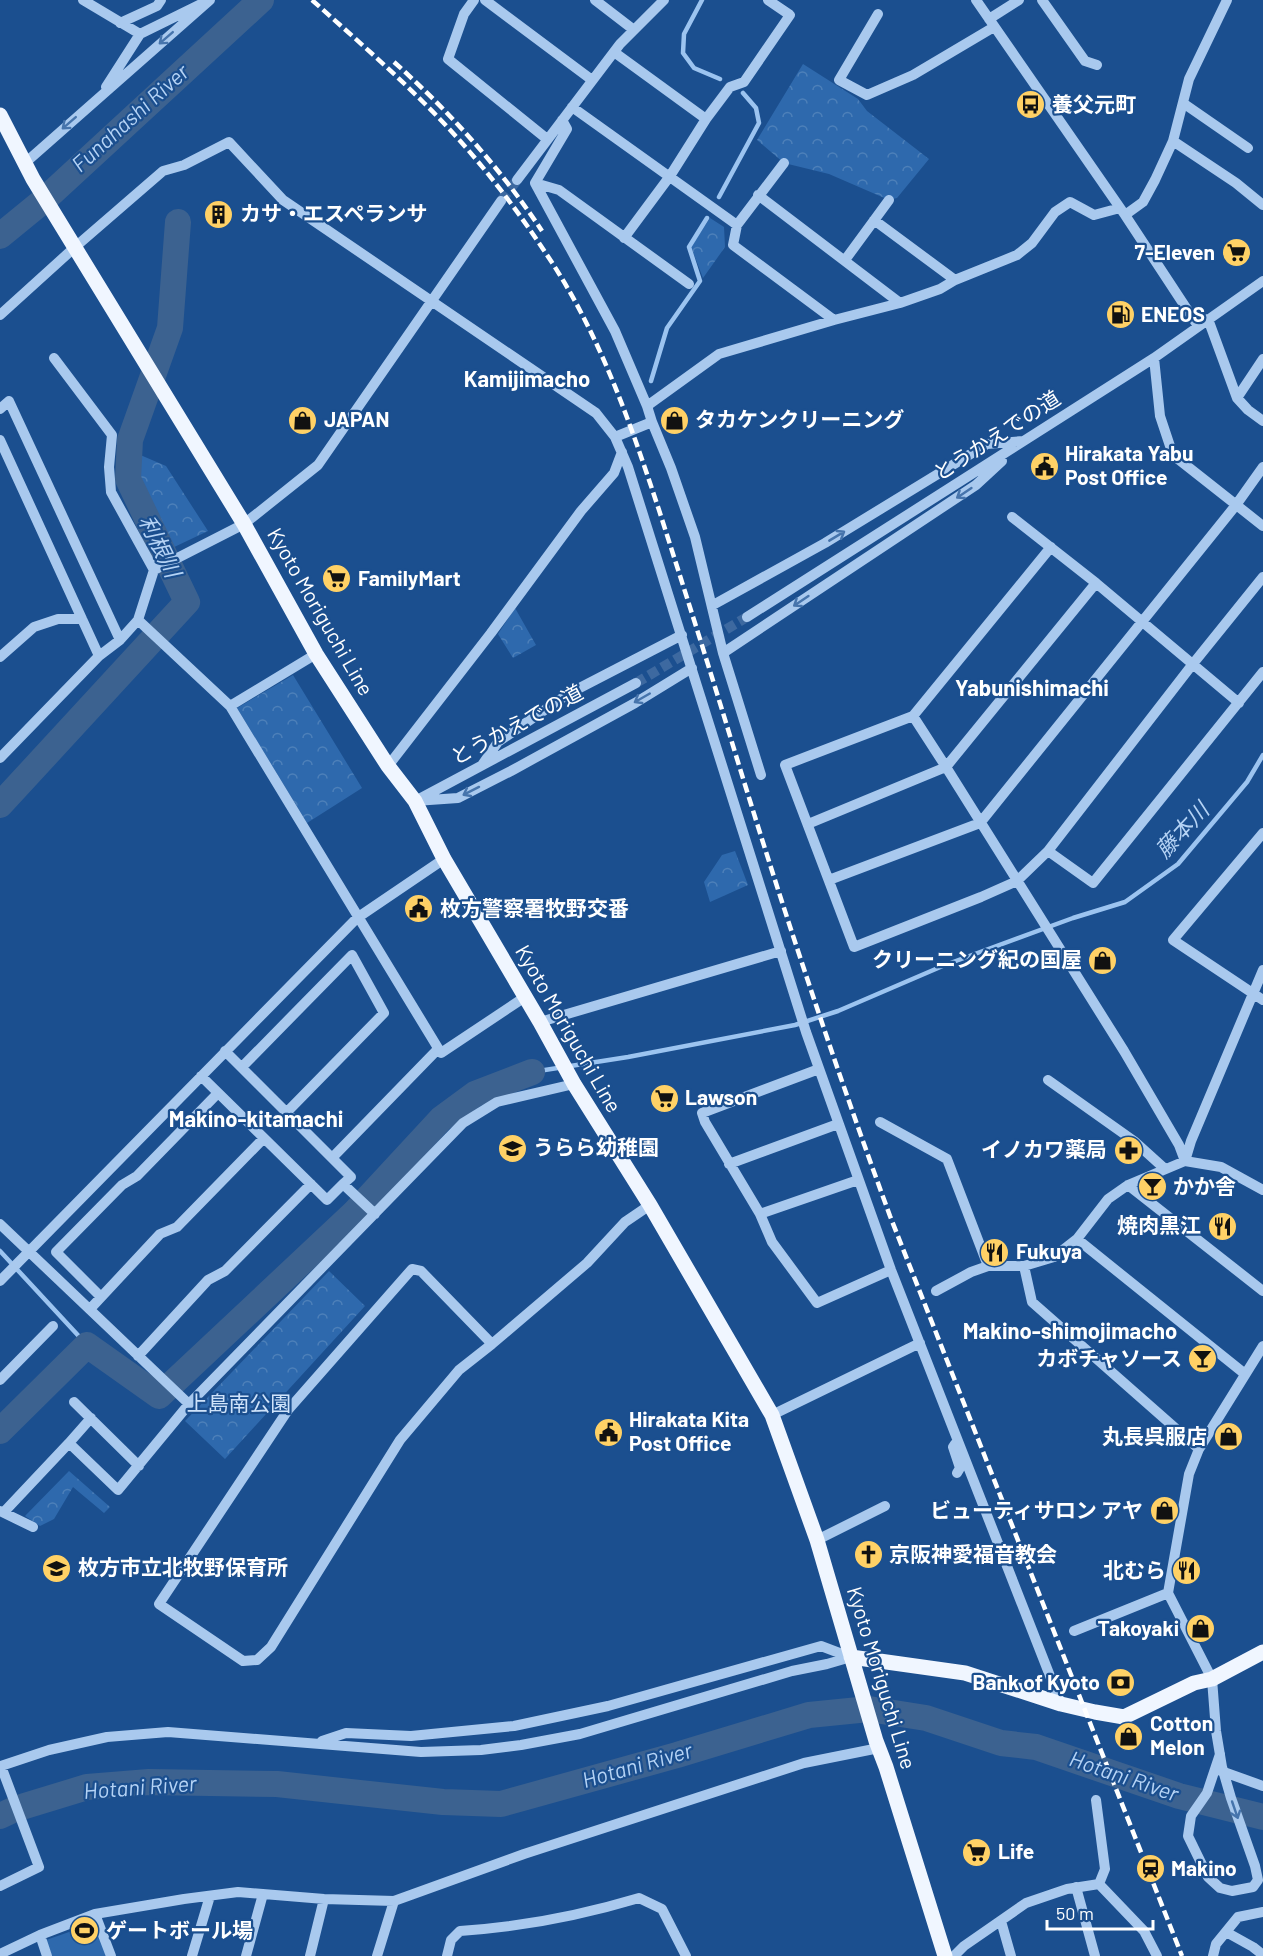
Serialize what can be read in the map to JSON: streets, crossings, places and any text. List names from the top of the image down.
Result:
{
  "streets": {
    "main road": ["Kyoto Moriguchi Line"],
    "street": ["とうかえでの道"]
  },
  "crossings": [
    ["とうかえでの道", "Kyoto Moriguchi Line"]
  ],
  "districts": [
    "Kamijimacho",
    "Yabunishimachi",
    "Makino-kitamachi",
    "Makino-shimojimacho"
  ],
  "water": [
    "Funahashi River",
    "利根川",
    "藤本川",
    "Hotani River"
  ],
  "parks": ["上島南公園"],
  "places": {
    "bus stop": ["養父元町"],
    "building": ["カサ・エスペランサ"],
    "supermarket": [
      "7-Eleven",
      "FamilyMart",
      "Lawson",
      "Life"
    ],
    "fuel station": ["ENEOS"],
    "shop": [
      "JAPAN",
      "タカケンクリーニング",
      "クリーニング紀の国屋",
      "丸長呉服店",
      "ビューティサロン アヤ",
      "Takoyaki",
      "Cotton Melon"
    ],
    "public building": ["Hirakata Yabu Post Office", "枚方警察署牧野交番", "Hirakata Kita Post Office"],
    "school or university": ["うらら幼稚園", "枚方市立北牧野保育所"],
    "pharmacy": ["イノカワ薬局"],
    "bar": ["かか舎", "カボチャソース"],
    "restaurant": ["焼肉黒江", "Fukuya", "北むら"],
    "church": ["京阪神愛福音教会"],
    "bank": ["Bank of Kyoto"],
    "station": ["Makino"],
    "sports": ["ゲートボール場"]
  },
  "scale_bar": "50 m"
}
